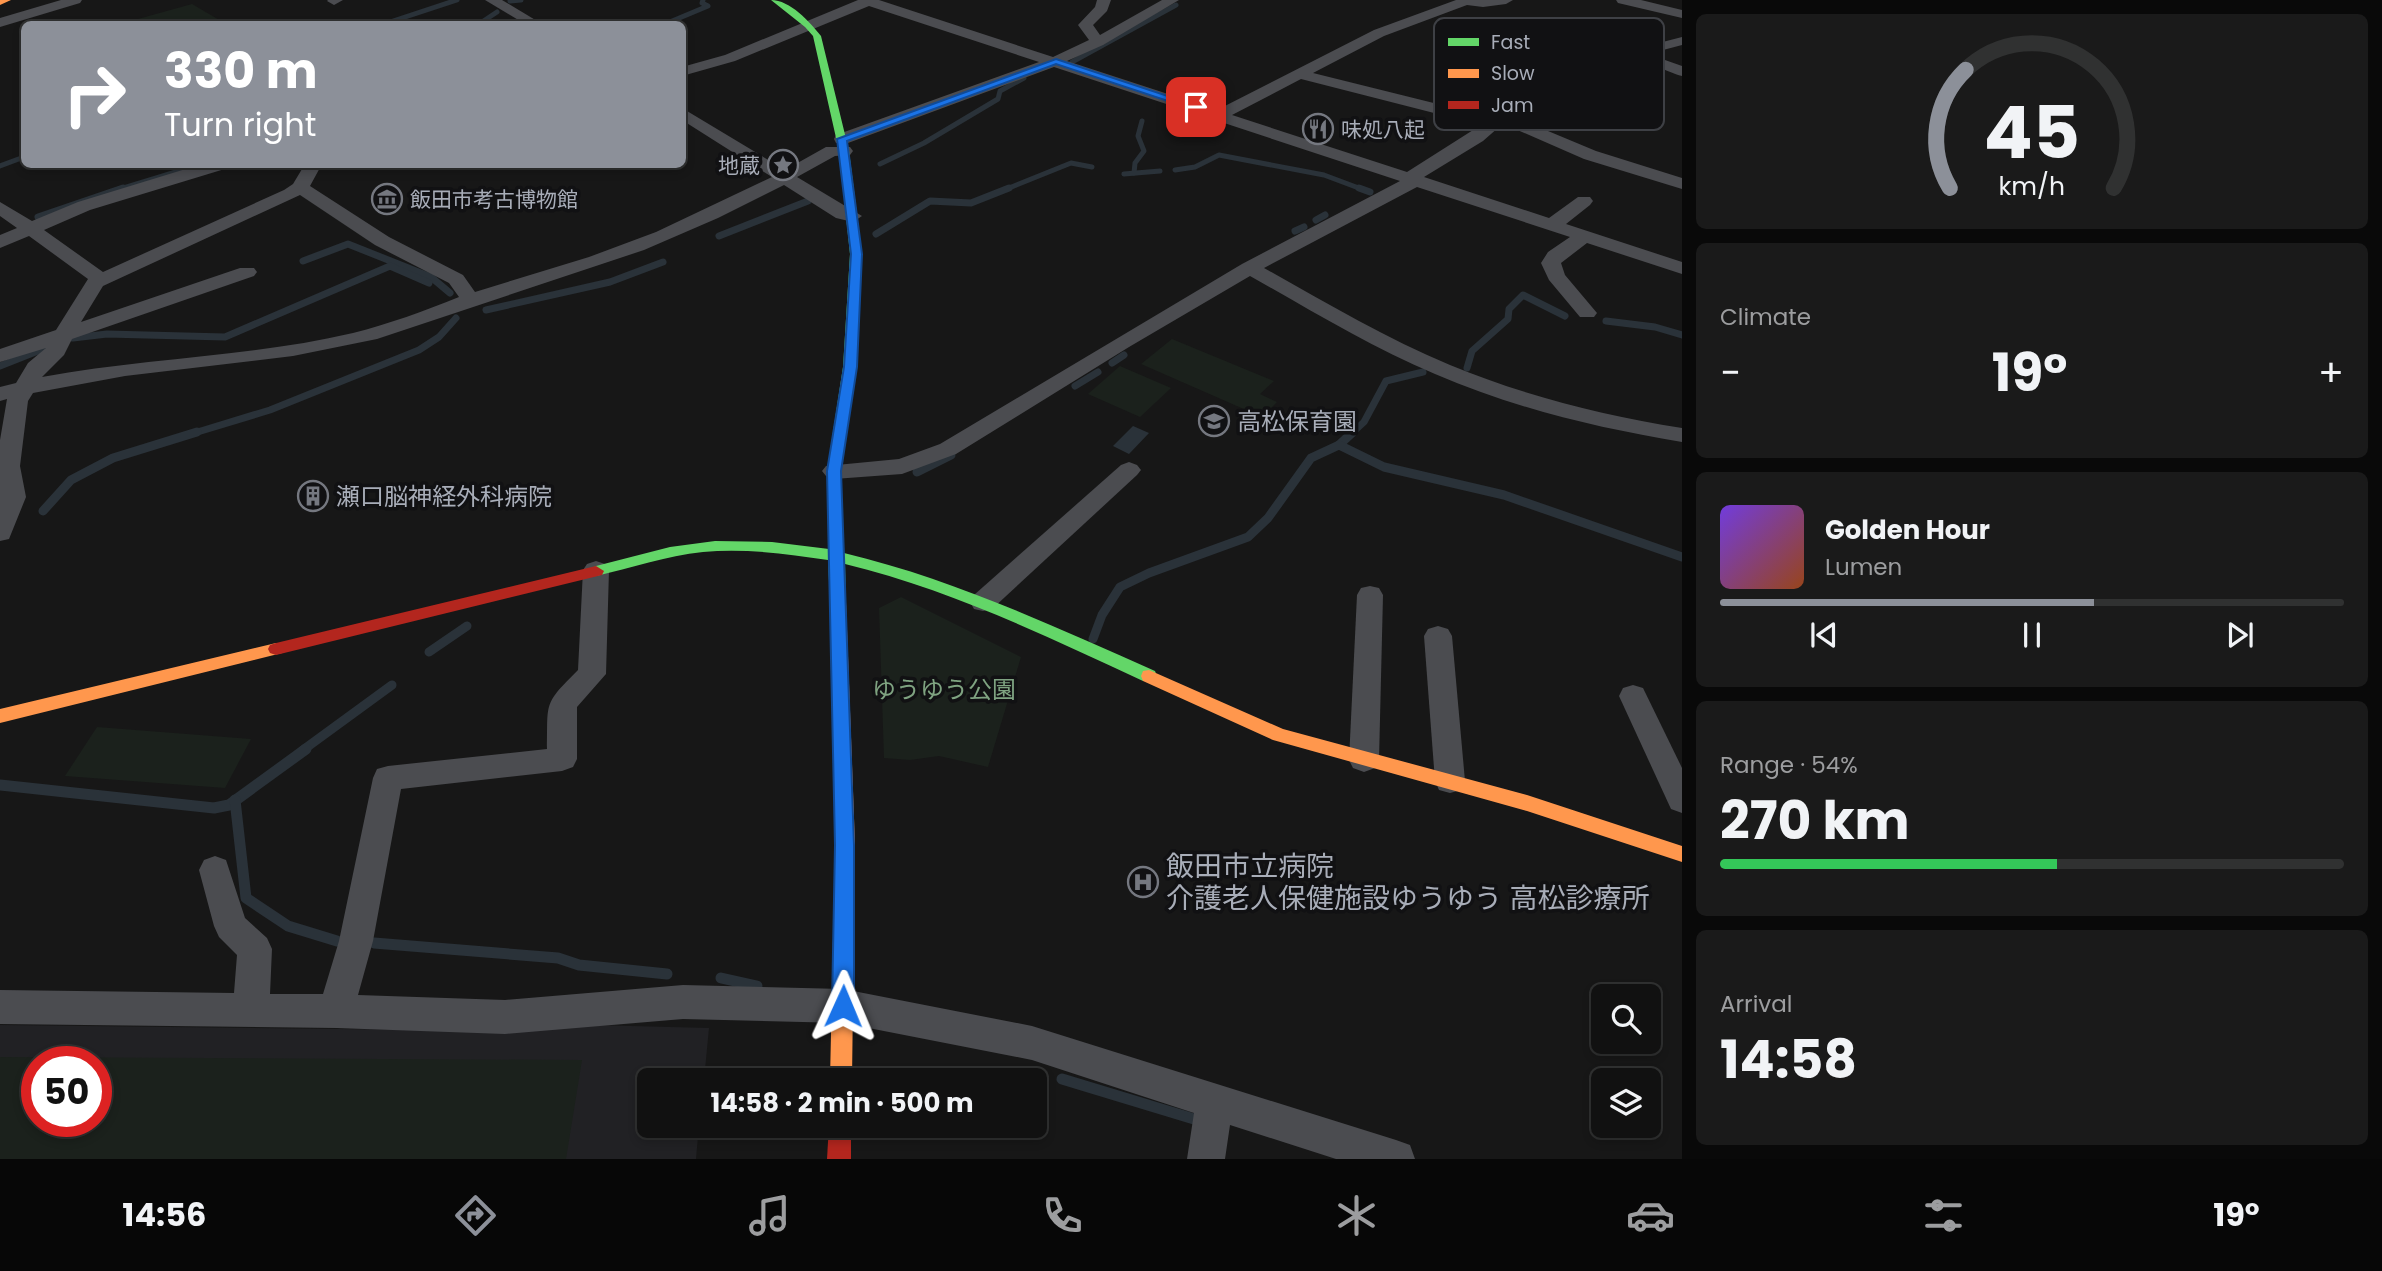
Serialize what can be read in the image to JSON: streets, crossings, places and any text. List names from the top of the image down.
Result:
{
  "parks": ["ゆうゆう公園"],
  "places": {
    "restaurant": ["味処八起"],
    "place": ["地蔵"],
    "museum": ["飯田市考古博物館"],
    "school or university": ["高松保育園"],
    "building": ["瀬口脳神経外科病院"],
    "hospital": ["飯田市立病院 介護老人保健施設ゆうゆう 高松診療所"]
  },
  "legend": ["Fast", "Slow", "Jam"],
  "page": {
    "turn": ["330 m", "Turn right"],
    "tile": [
      "Climate",
      ["Range · 54%", "270 km"],
      ["Arrival", "14:58"]
    ],
    "heat": ["−", "19°", "+"],
    "song": ["Golden Hour", "Lumen"],
    "limit": "50",
    "trip": "14:58 · 2 min · 500 m",
    "tabs": ["14:56", "19°"],
    "gauge": ["45", "km/h"]
  }
}
